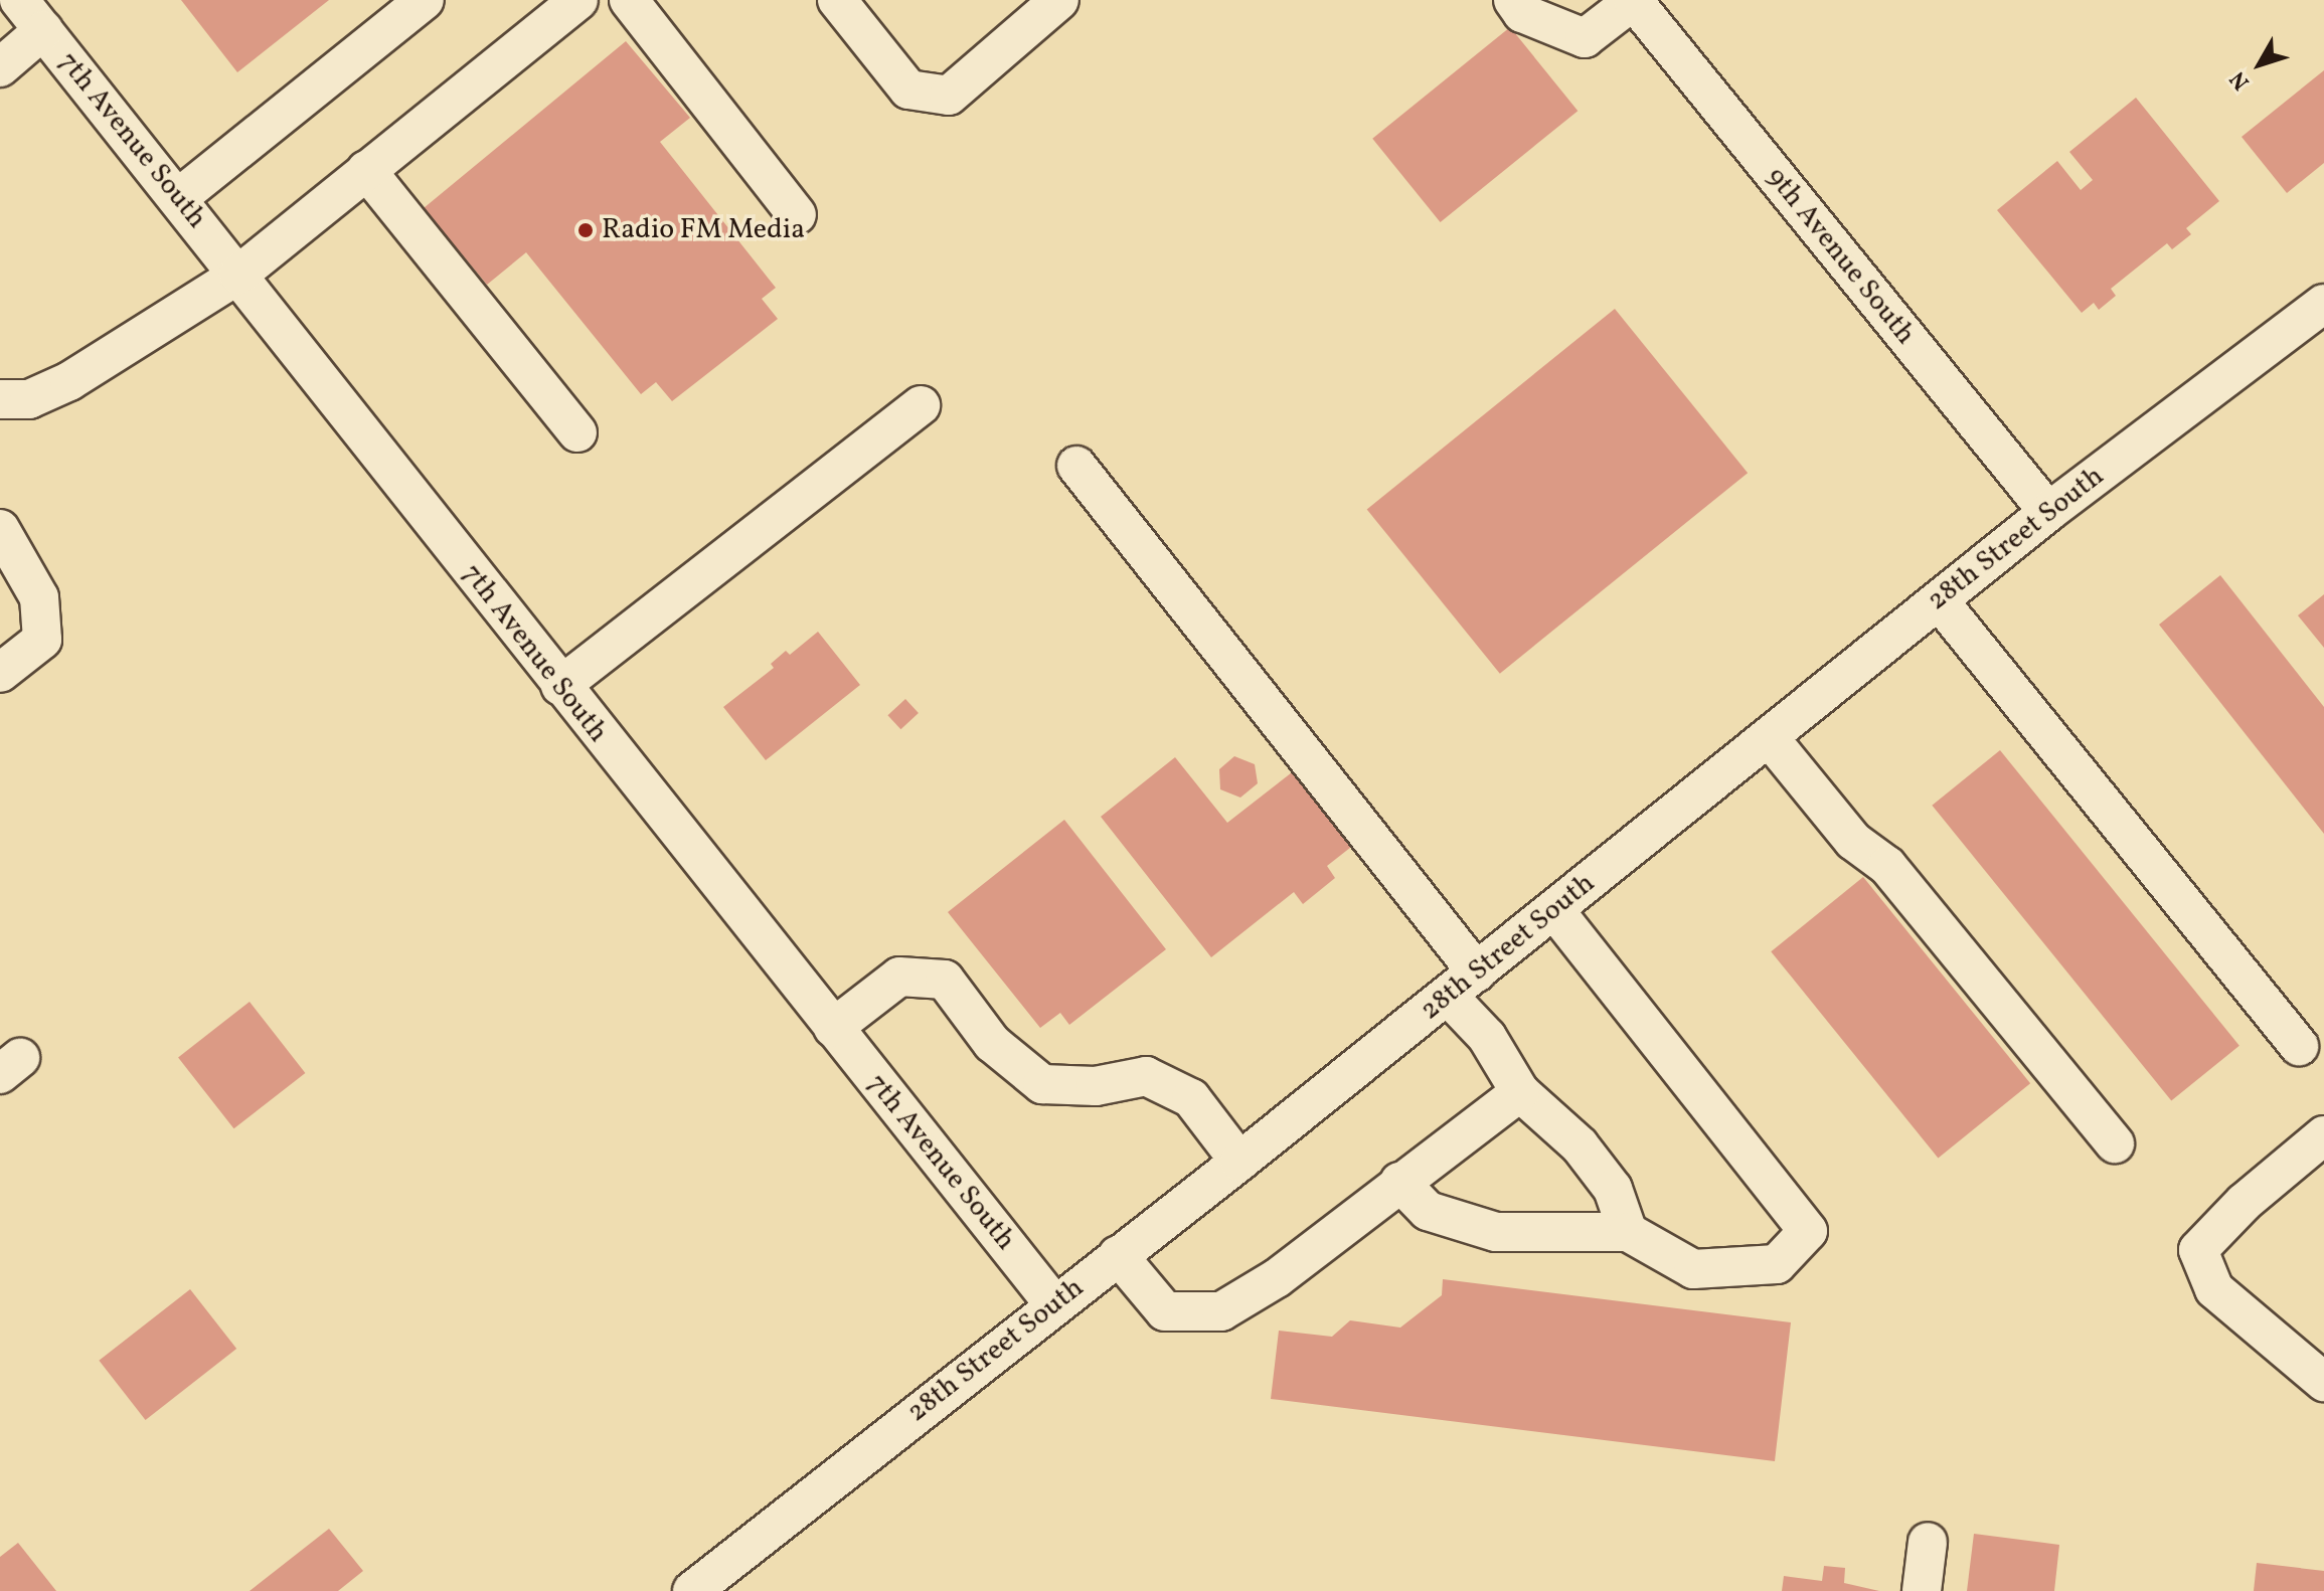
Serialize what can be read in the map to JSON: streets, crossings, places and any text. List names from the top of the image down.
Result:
{
  "streets": {
    "street": ["7th Avenue South", "9th Avenue South", "28th Street South"]
  },
  "crossings": [
    ["7th Avenue South", "28th Street South"],
    ["9th Avenue South", "28th Street South"]
  ],
  "places": ["Radio FM Media"],
  "north": "bottom left"
}
